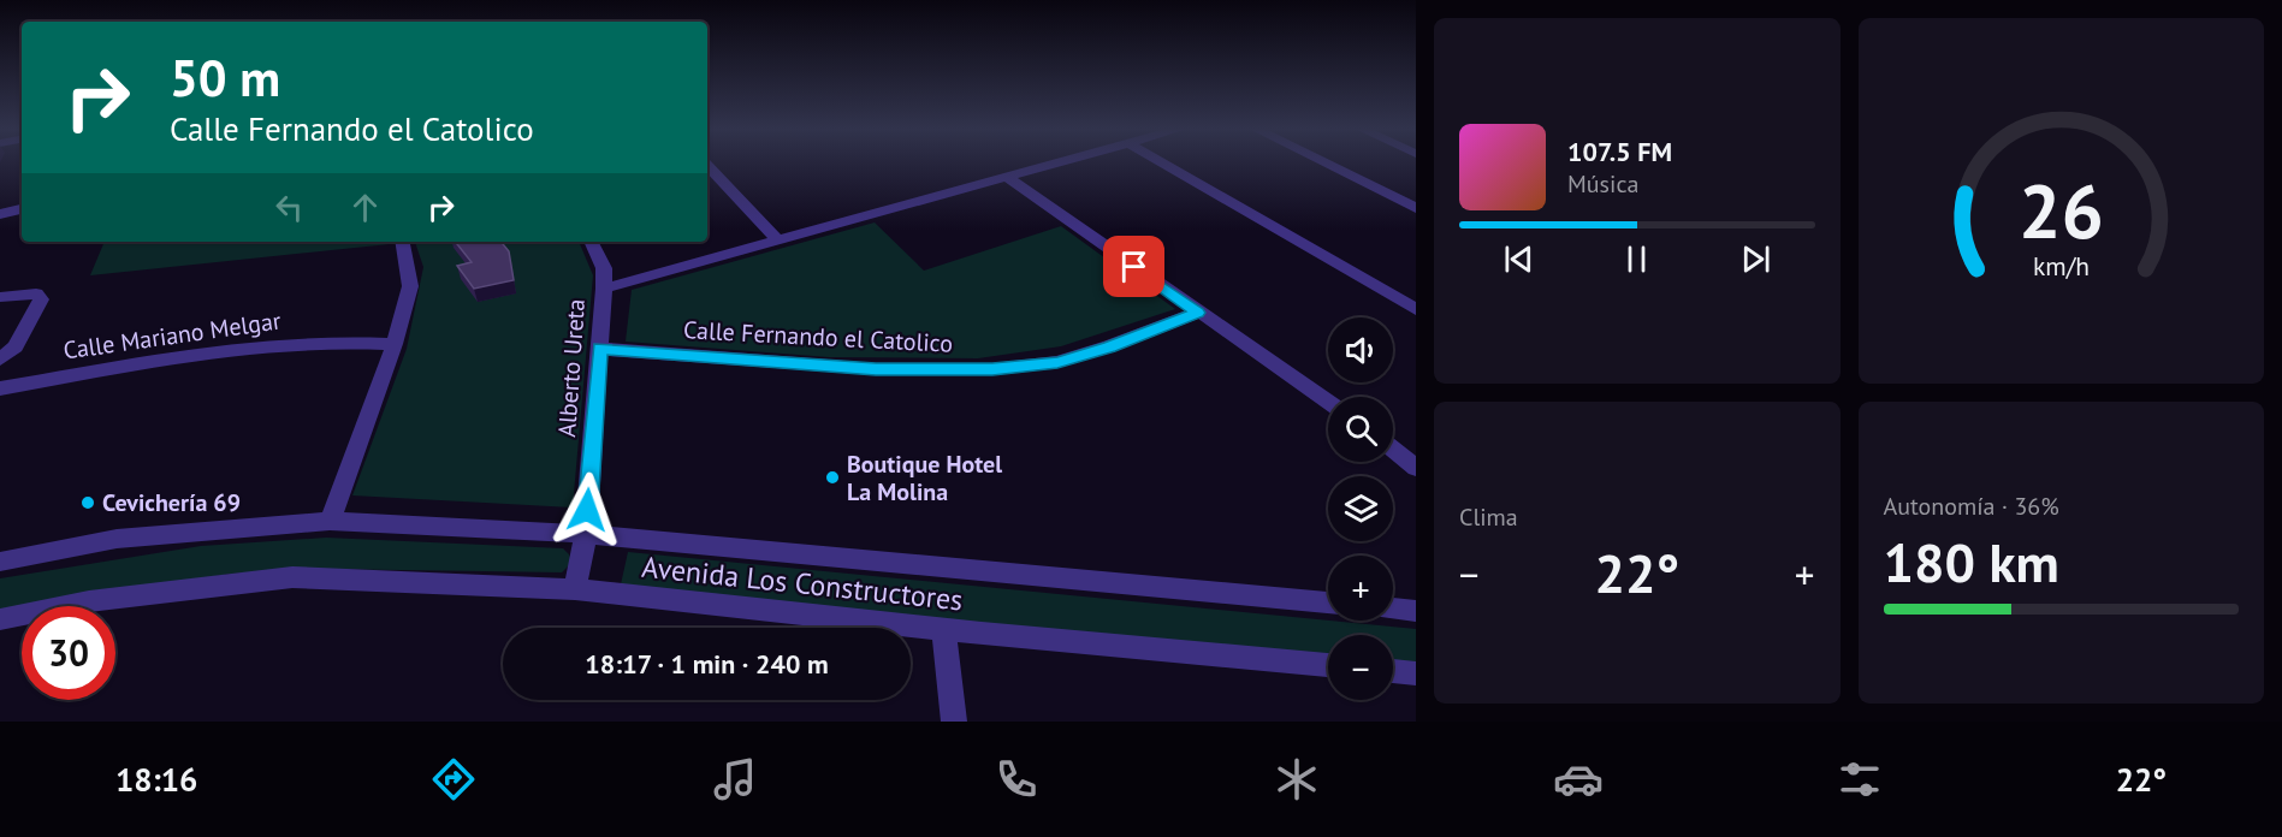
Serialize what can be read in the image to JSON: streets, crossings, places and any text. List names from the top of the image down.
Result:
{
  "streets": {
    "street": [
      "Calle Mariano Melgar",
      "Calle Fernando el Catolico",
      "Alberto Ureta",
      "Avenida Los Constructores"
    ]
  },
  "crossings": [
    ["Calle Fernando el Catolico", "Alberto Ureta"],
    ["Alberto Ureta", "Avenida Los Constructores"]
  ],
  "places": ["Boutique Hotel La Molina", "Cevichería 69"],
  "page": {
    "turn": ["50 m", "Calle Fernando el Catolico"],
    "song": ["107.5 FM", "Música"],
    "map_buttons": ["+", "−"],
    "tile": [
      "Clima",
      ["Autonomía · 36%", "180 km"]
    ],
    "heat": ["−", "22°", "+"],
    "limit": "30",
    "trip": "18:17 · 1 min · 240 m",
    "tabs": ["18:16", "22°"],
    "gauge": ["26", "km/h"]
  }
}
